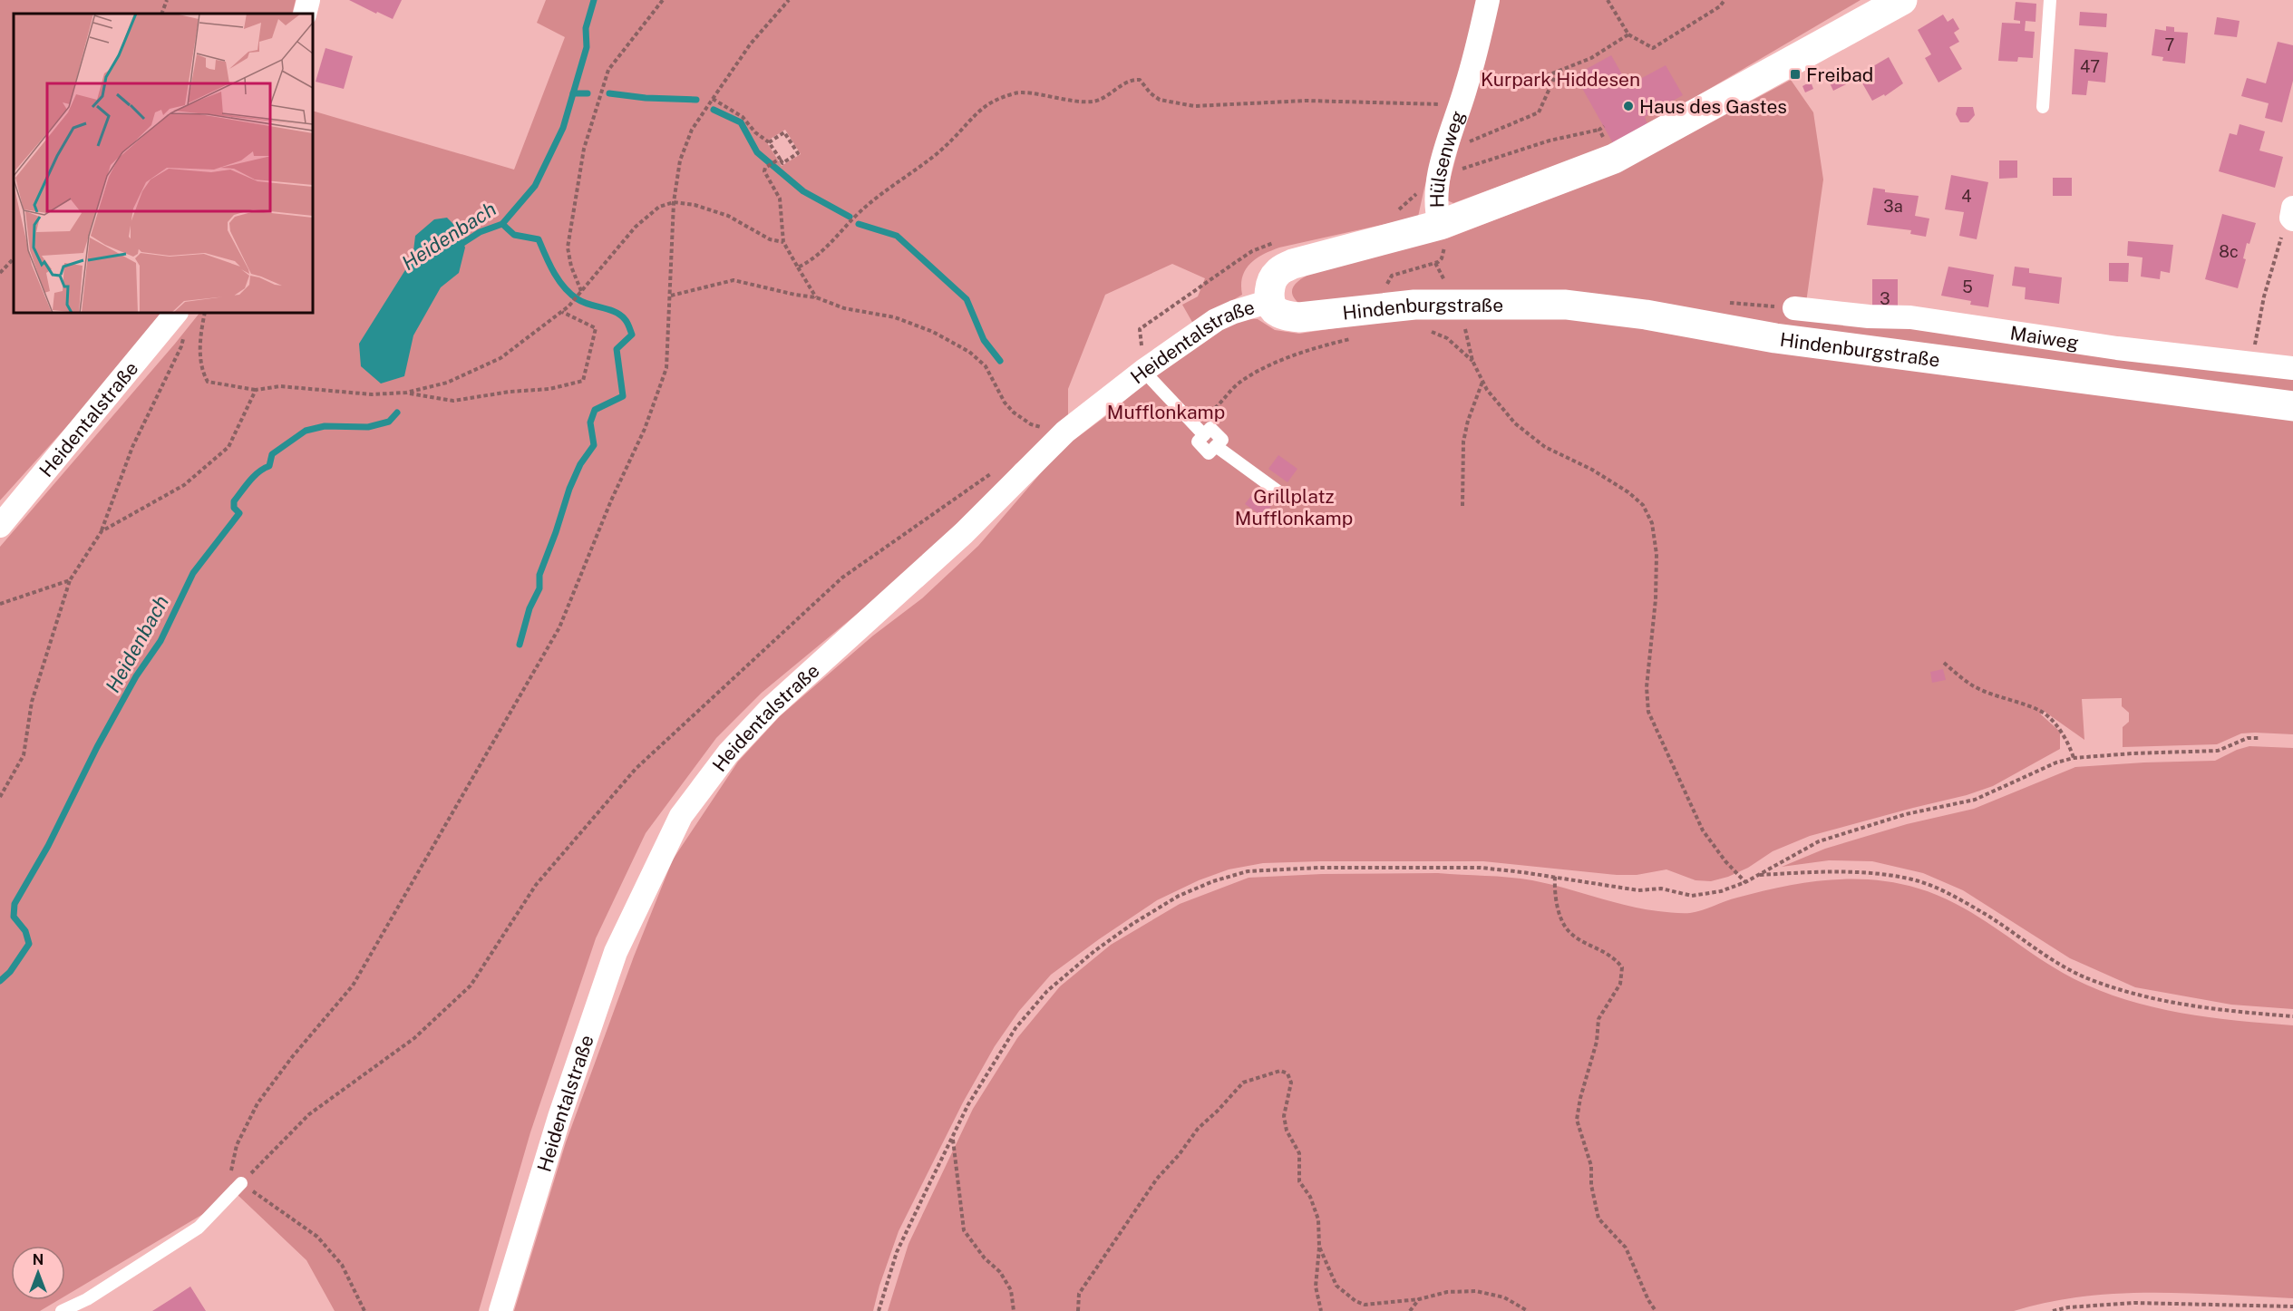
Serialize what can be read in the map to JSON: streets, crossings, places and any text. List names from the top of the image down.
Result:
{
  "streets": {
    "main road": ["Hindenburgstraße"],
    "street": ["Hülsenweg", "Maiweg", "Heidentalstraße"]
  },
  "crossings": [
    ["Hindenburgstraße", "Heidentalstraße"]
  ],
  "water": ["Heidenbach"],
  "parks": ["Kurpark Hiddesen", "Mufflonkamp", "Grillplatz Mufflonkamp"],
  "places": {
    "transit": ["Freibad"],
    "other": ["Haus des Gastes"]
  },
  "house_numbers": [
    "7",
    "47",
    "4",
    "3a",
    "8c",
    "5",
    "3"
  ],
  "north": "top"
}
